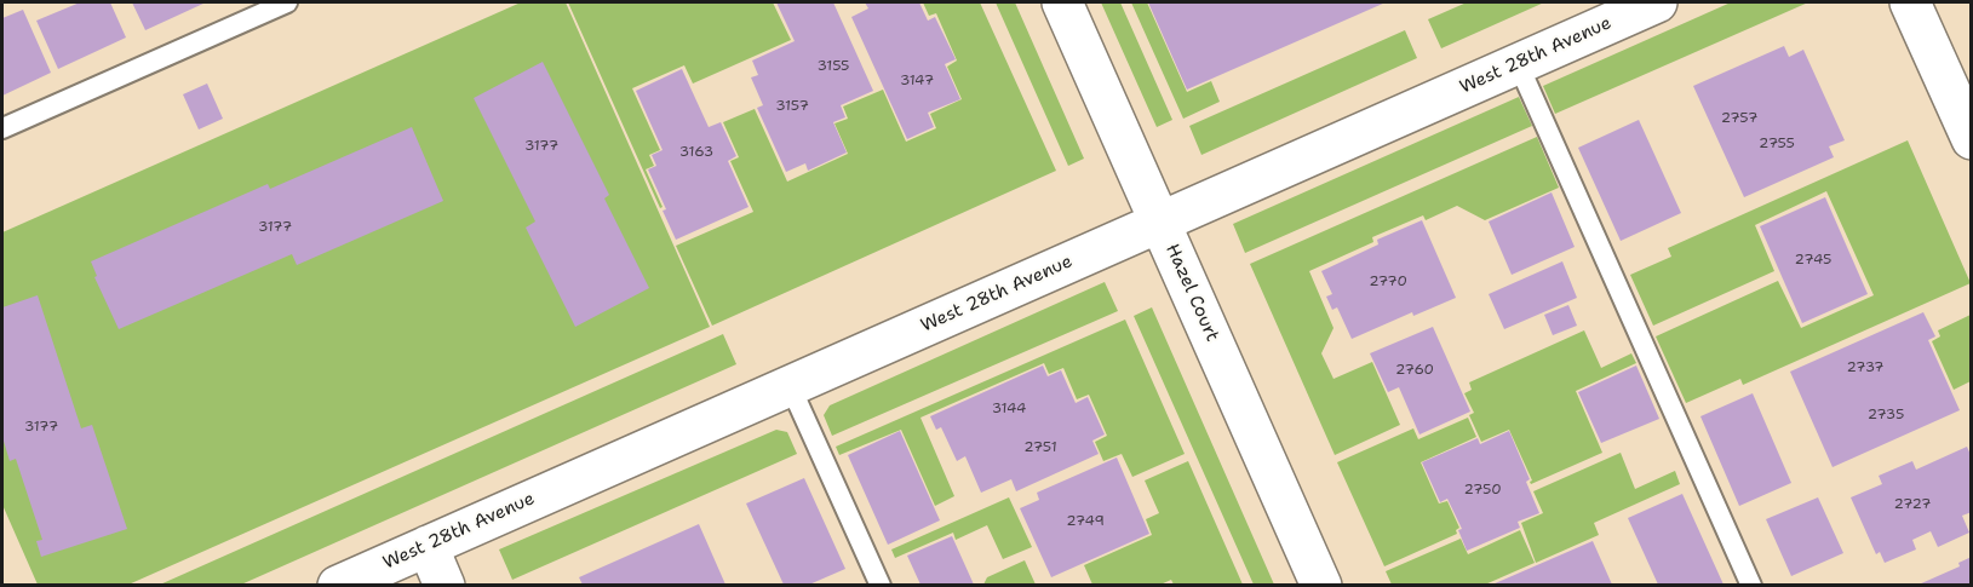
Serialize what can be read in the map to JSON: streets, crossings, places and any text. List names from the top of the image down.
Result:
{
  "streets": {
    "street": ["West 28th Avenue", "Hazel Court"]
  },
  "crossings": [
    ["West 28th Avenue", "Hazel Court"]
  ],
  "house_numbers": [
    "3155",
    "3147",
    "3157",
    "2757",
    "2755",
    "3177",
    "3163",
    "3177",
    "2745",
    "2770",
    "2737",
    "2760",
    "3144",
    "2735",
    "3177",
    "2751",
    "2750",
    "2727",
    "2749"
  ]
}
